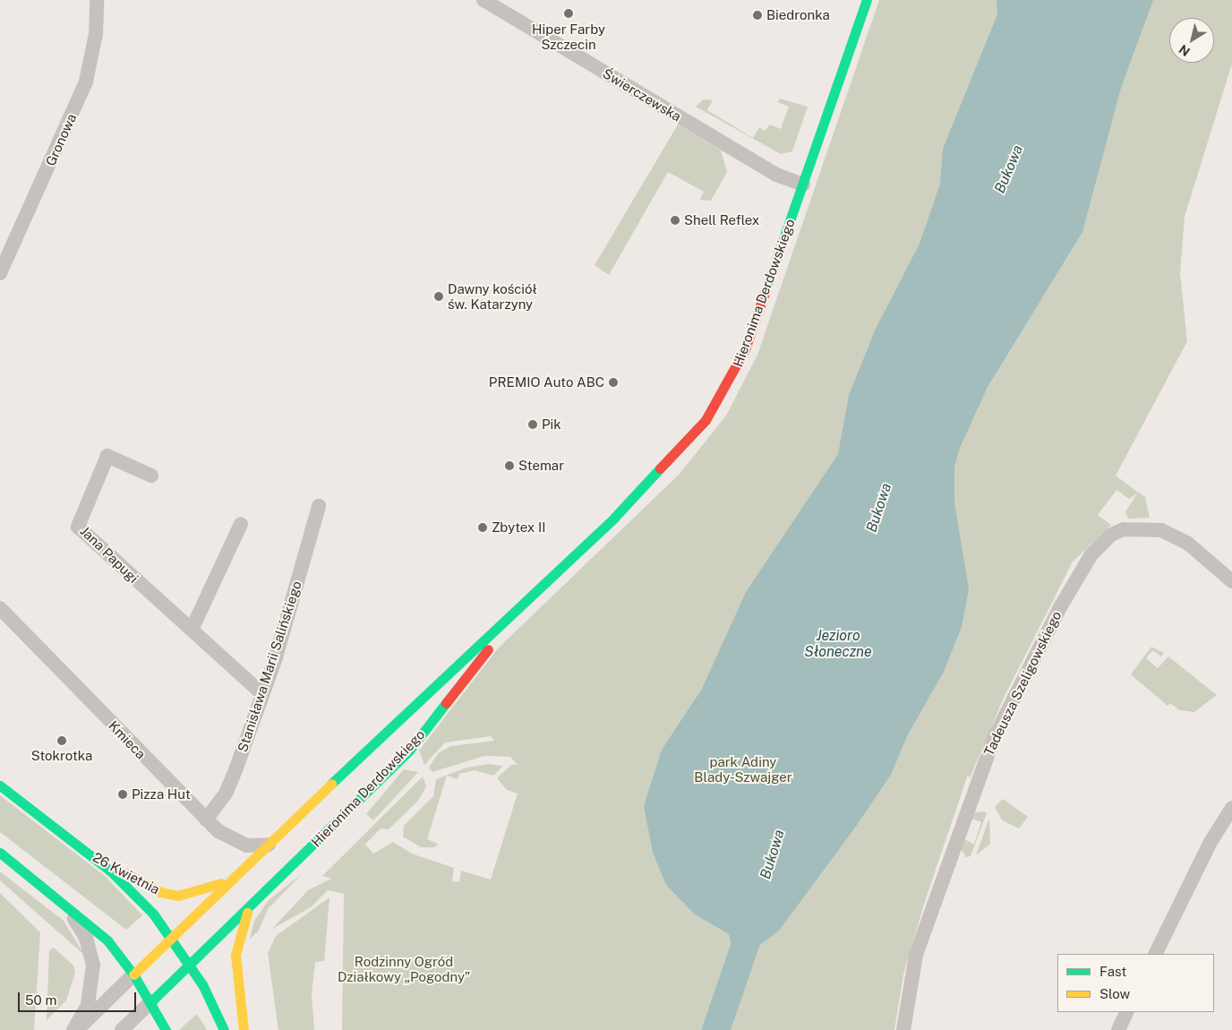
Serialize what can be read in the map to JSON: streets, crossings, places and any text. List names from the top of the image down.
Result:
{
  "streets": {
    "main road": ["Hieronima Derdowskiego", "26 Kwietnia"],
    "street": [
      "Świerczewska",
      "Gronowa",
      "Jana Papugi",
      "Stanisława Marii Salińskiego",
      "Tadeusza Szeligowskiego",
      "Kmieca"
    ]
  },
  "crossings": [
    ["Świerczewska", "Hieronima Derdowskiego"],
    ["Hieronima Derdowskiego", "Kmieca"],
    ["Hieronima Derdowskiego", "26 Kwietnia"],
    ["Jana Papugi", "Stanisława Marii Salińskiego"],
    ["Stanisława Marii Salińskiego", "Kmieca"]
  ],
  "water": ["Bukowa", "Jezioro Słoneczne"],
  "parks": ["park Adiny Blady-Szwajger", "Rodzinny Ogród Działkowy „Pogodny”"],
  "places": [
    "Hiper Farby Szczecin",
    "Biedronka",
    "Shell Reflex",
    "Dawny kościół św. Katarzyny",
    "PREMIO Auto ABC",
    "Pik",
    "Stemar",
    "Zbytex II",
    "Stokrotka",
    "Pizza Hut"
  ],
  "legend": ["Fast", "Slow"],
  "scale_bar": "50 m",
  "north": "bottom left"
}
